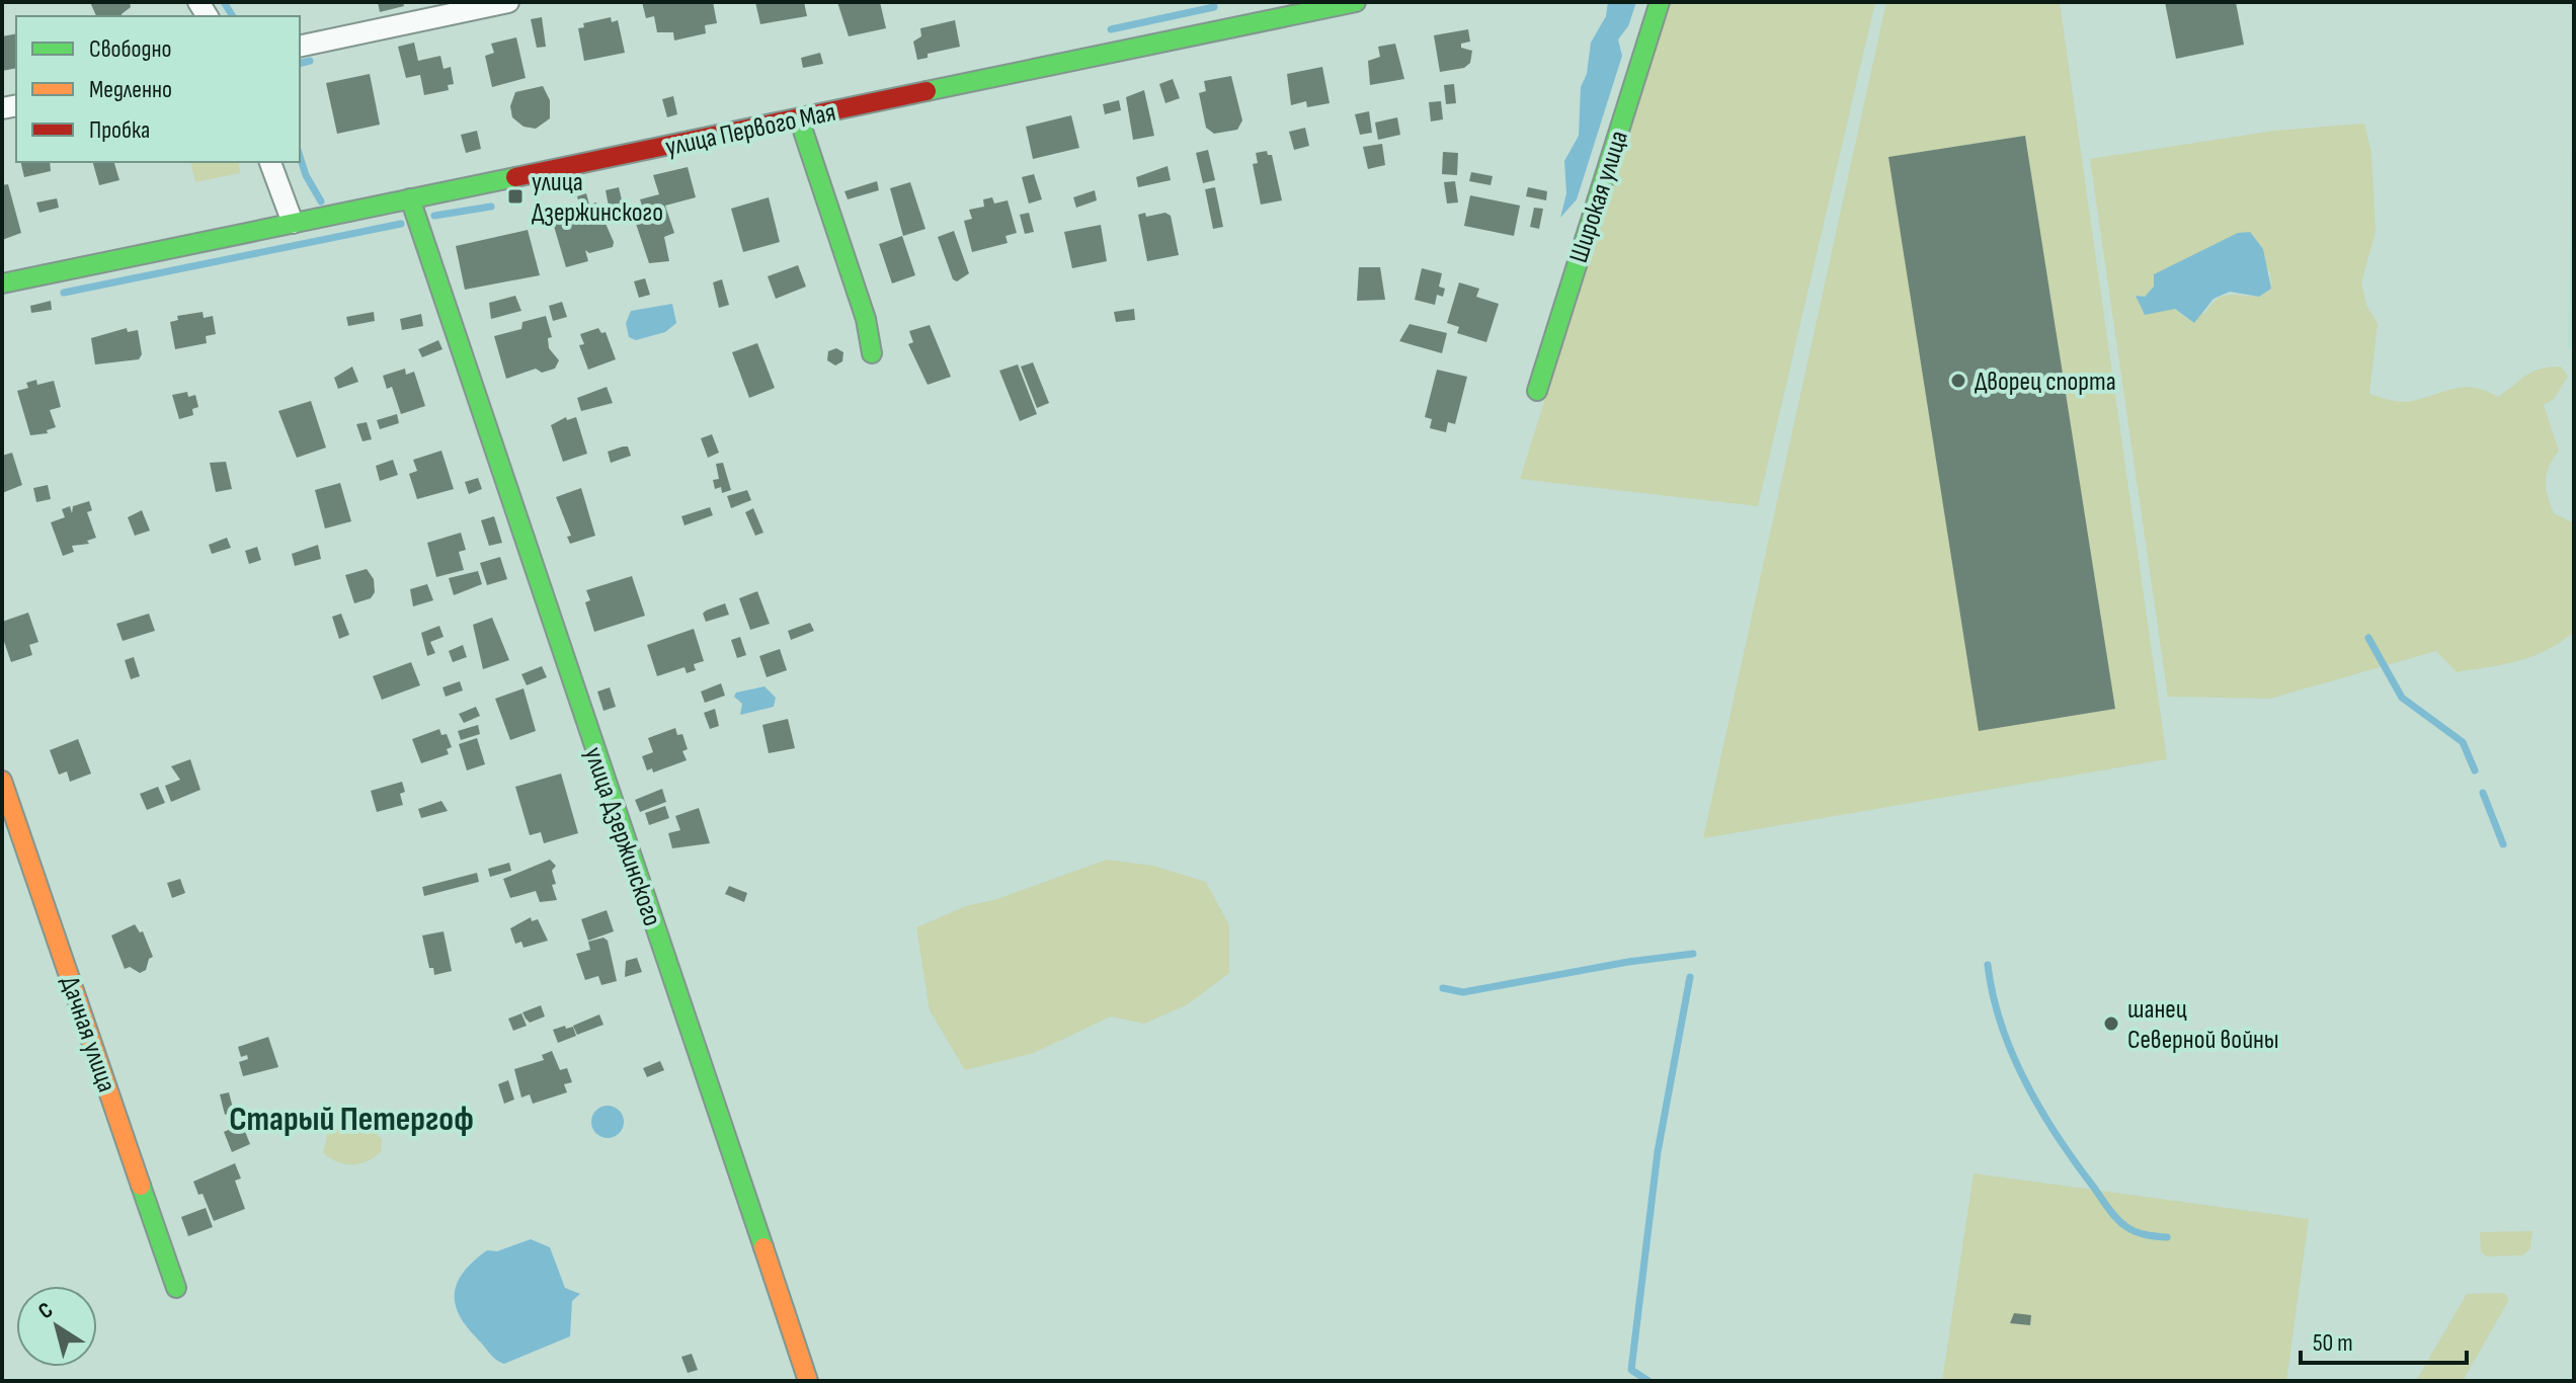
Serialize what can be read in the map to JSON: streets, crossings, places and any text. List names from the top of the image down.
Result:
{
  "streets": {
    "street": [
      "улица Первого Мая",
      "Широкая улица",
      "улица Дзержинского",
      "Дачная улица"
    ]
  },
  "crossings": [
    ["улица Первого Мая", "улица Дзержинского"]
  ],
  "districts": ["Старый Петергоф"],
  "places": {
    "transit": ["улица Дзержинского"],
    "other": ["Дворец спорта", "шанец Северной войны"]
  },
  "legend": ["Свободно", "Медленно", "Пробка"],
  "scale_bar": "50 m",
  "north": "top left"
}
